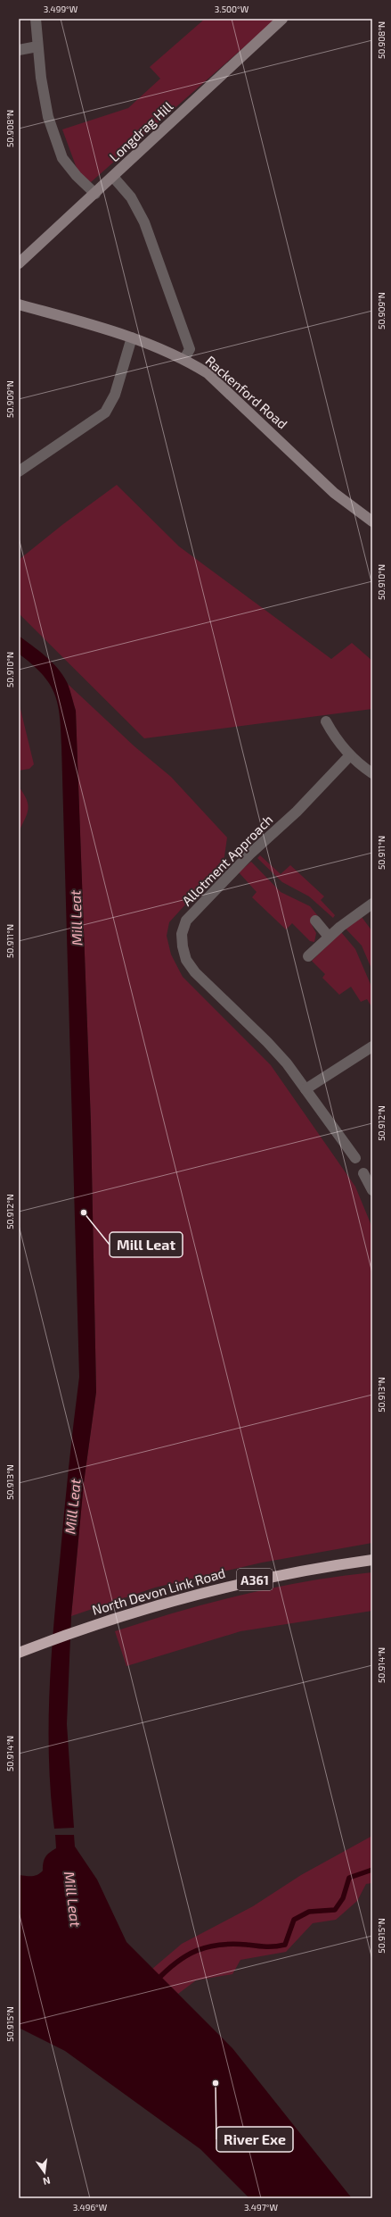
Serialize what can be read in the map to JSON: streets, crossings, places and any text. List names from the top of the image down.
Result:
{
  "streets": {
    "highway": ["A361", "North Devon Link Road"],
    "street": ["Longdrag Hill", "Rackenford Road", "Allotment Approach"]
  },
  "water": ["Mill Leat"],
  "places": ["Mill Leat", "River Exe"],
  "north": "bottom",
  "coordinates": [
    "3.499°W",
    "3.500°W",
    "50.908°N",
    "50.909°N",
    "50.910°N",
    "50.911°N",
    "50.912°N",
    "50.913°N",
    "50.914°N",
    "50.915°N",
    "3.496°W",
    "3.497°W"
  ]
}
